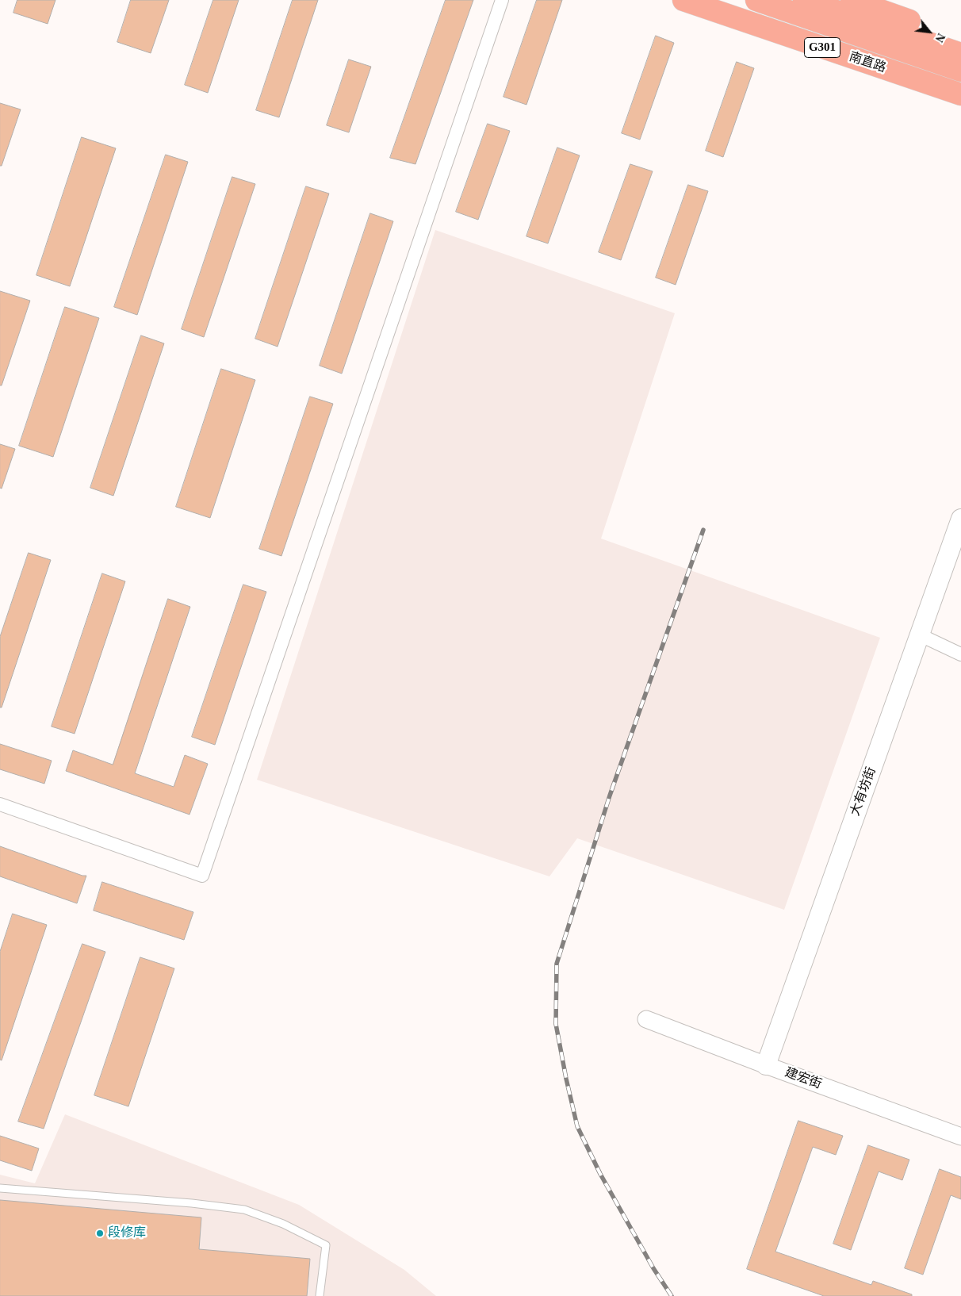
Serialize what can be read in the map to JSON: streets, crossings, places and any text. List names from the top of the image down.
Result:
{
  "streets": {
    "highway": ["G301", "南直路"],
    "main road": ["大有坊街"],
    "street": ["建宏街"]
  },
  "crossings": [
    ["大有坊街", "建宏街"]
  ],
  "places": ["段修库"],
  "north": "bottom right"
}
